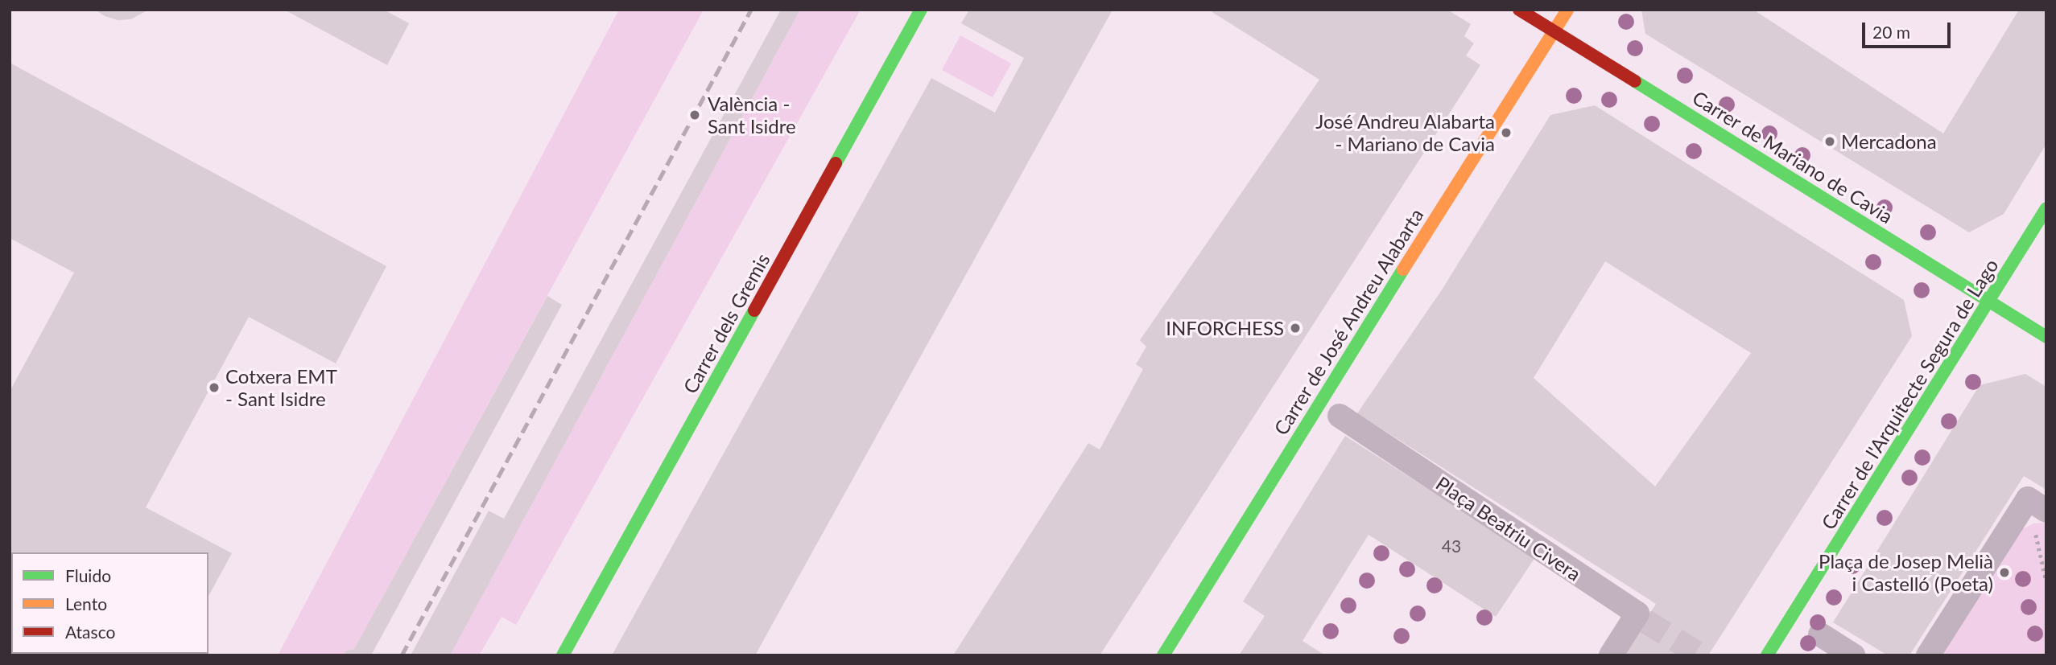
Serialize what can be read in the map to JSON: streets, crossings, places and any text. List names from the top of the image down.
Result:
{
  "streets": {
    "street": [
      "Carrer de Mariano de Cavia",
      "Carrer de José Andreu Alabarta",
      "Carrer dels Gremis",
      "Carrer de l'Arquitecte Segura de Lago",
      "Plaça Beatriu Civera"
    ]
  },
  "crossings": [
    ["Carrer de Mariano de Cavia", "Carrer de José Andreu Alabarta"],
    ["Carrer de Mariano de Cavia", "Carrer de l'Arquitecte Segura de Lago"]
  ],
  "places": [
    "València - Sant Isidre",
    "José Andreu Alabarta - Mariano de Cavia",
    "Mercadona",
    "INFORCHESS",
    "Cotxera EMT - Sant Isidre",
    "Plaça de Josep Melià i Castelló (Poeta)"
  ],
  "house_numbers": ["43"],
  "legend": ["Fluido", "Lento", "Atasco"],
  "scale_bar": "20 m"
}
